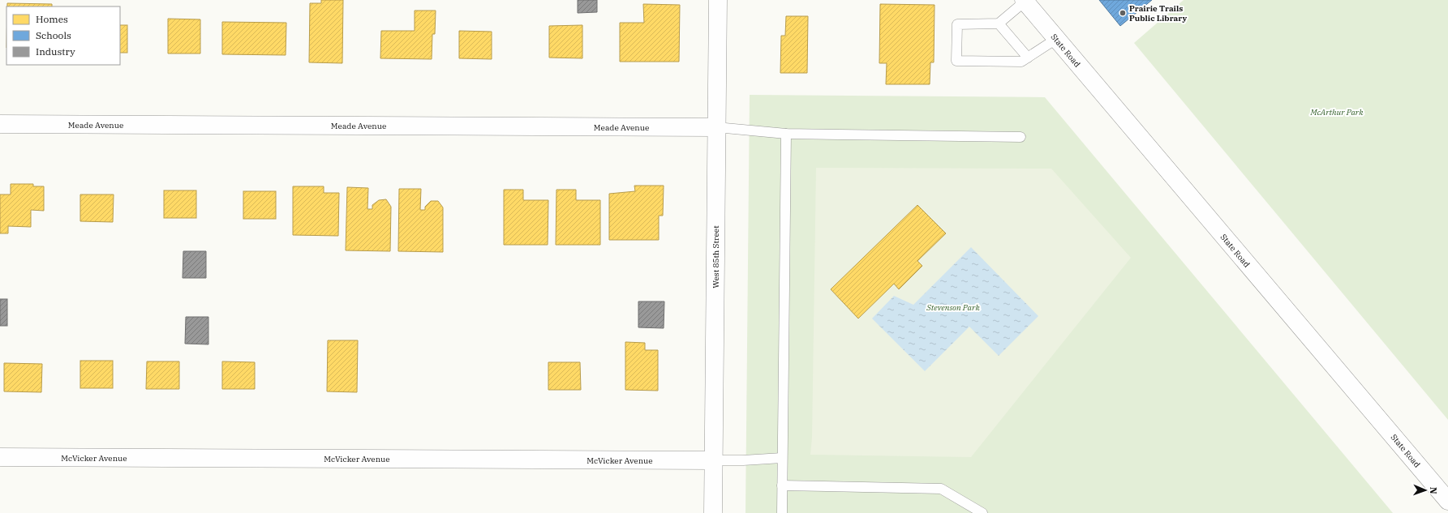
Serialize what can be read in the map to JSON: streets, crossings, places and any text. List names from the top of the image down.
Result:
{
  "streets": {
    "street": [
      "State Road",
      "Meade Avenue",
      "West 85th Street",
      "McVicker Avenue"
    ]
  },
  "crossings": [
    ["Meade Avenue", "West 85th Street"],
    ["West 85th Street", "McVicker Avenue"]
  ],
  "parks": ["McArthur Park", "Stevenson Park"],
  "places": ["Prairie Trails Public Library"],
  "legend": ["Homes", "Schools", "Industry"],
  "north": "right"
}
